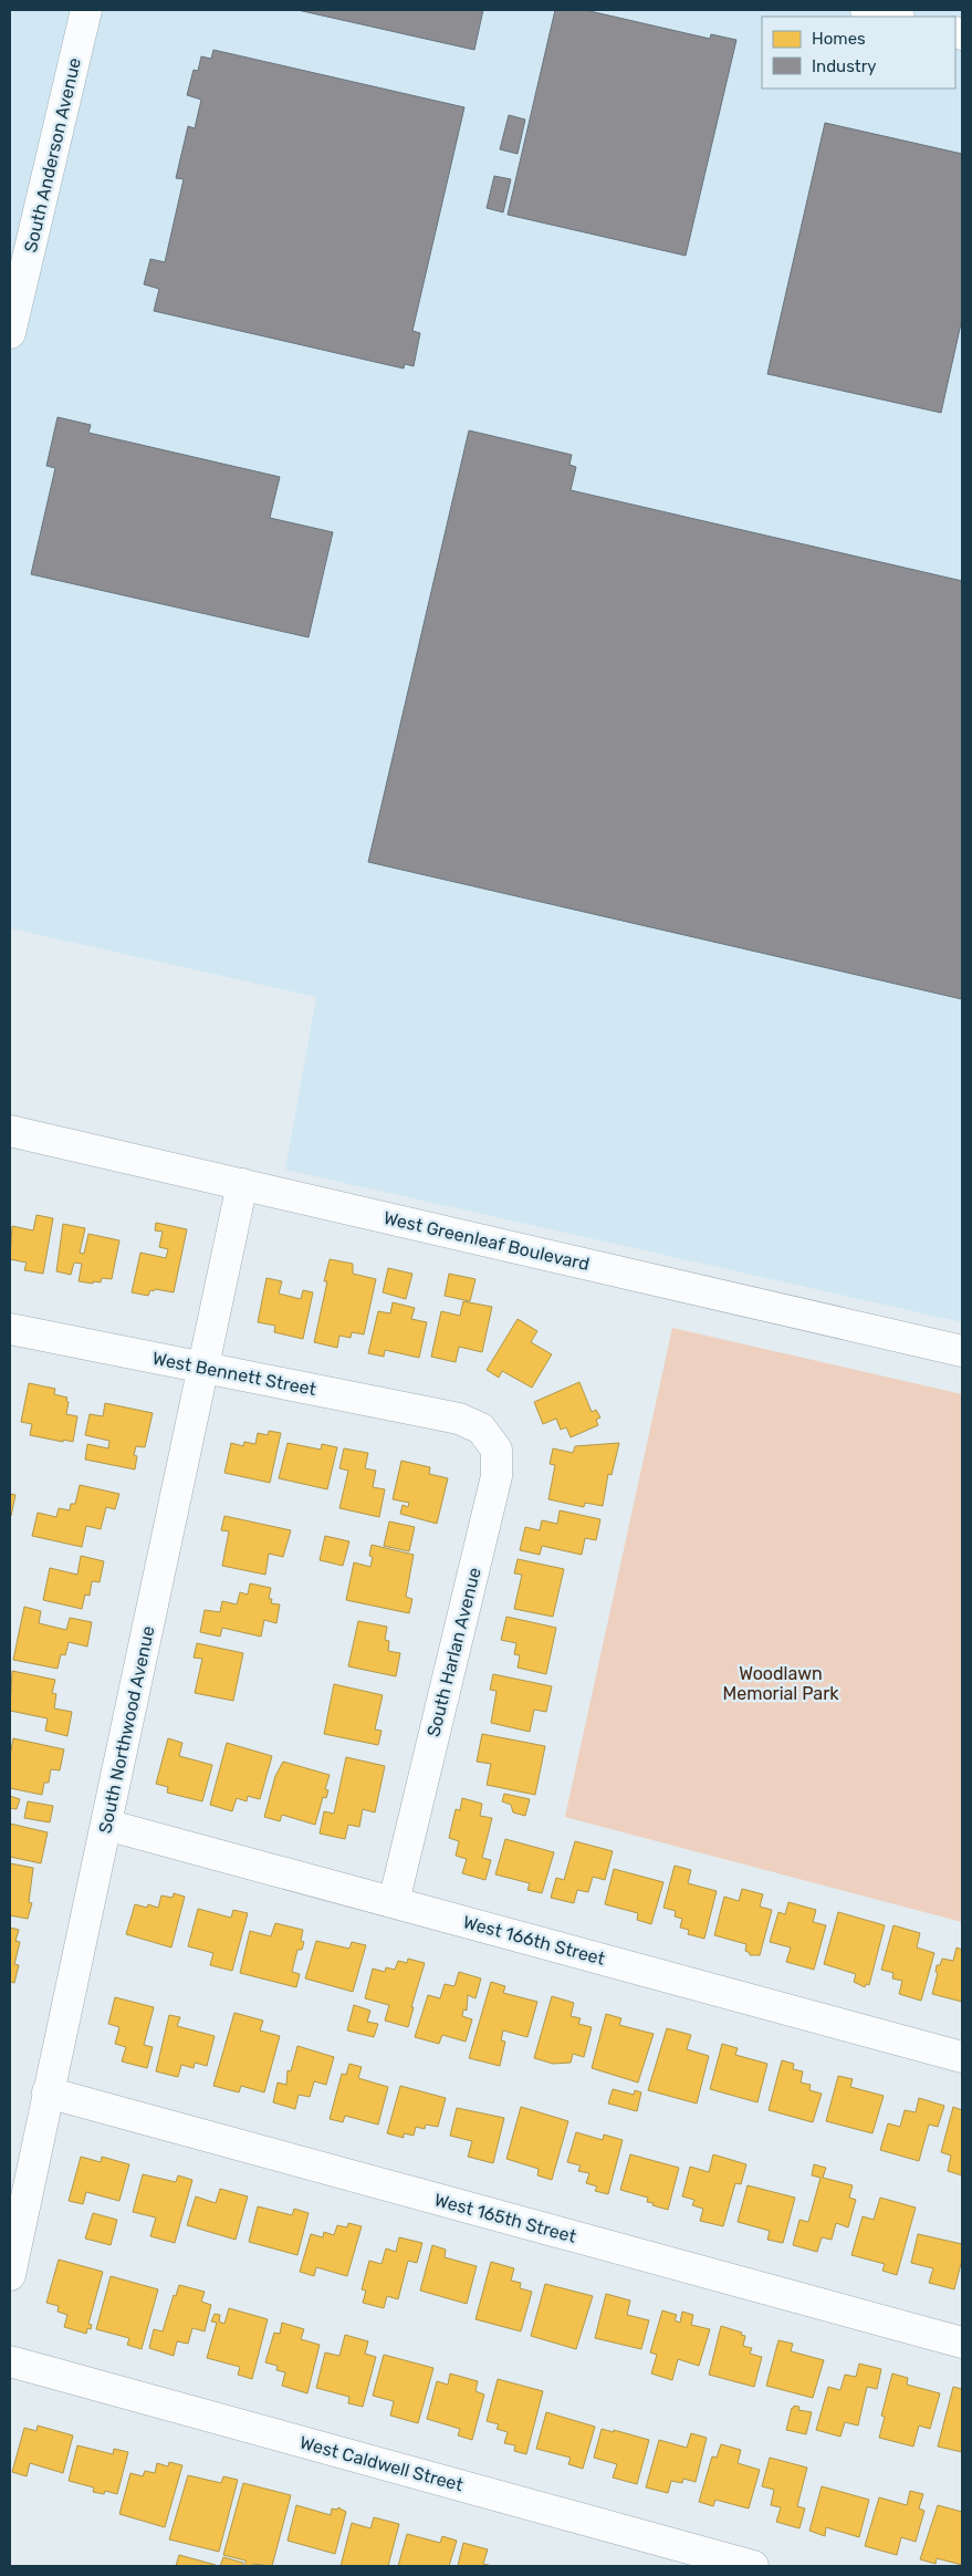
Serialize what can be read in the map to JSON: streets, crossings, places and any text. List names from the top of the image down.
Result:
{
  "streets": {
    "street": [
      "South Anderson Avenue",
      "West Greenleaf Boulevard",
      "West Bennett Street",
      "South Harlan Avenue",
      "South Northwood Avenue",
      "West 166th Street",
      "West 165th Street",
      "West Caldwell Street"
    ]
  },
  "crossings": [
    ["West Greenleaf Boulevard", "South Northwood Avenue"],
    ["West Bennett Street", "South Harlan Avenue"],
    ["West Bennett Street", "South Northwood Avenue"],
    ["South Harlan Avenue", "West 166th Street"],
    ["South Northwood Avenue", "West 166th Street"],
    ["South Northwood Avenue", "West 165th Street"]
  ],
  "parks": ["Woodlawn Memorial Park"],
  "legend": ["Homes", "Industry"]
}
